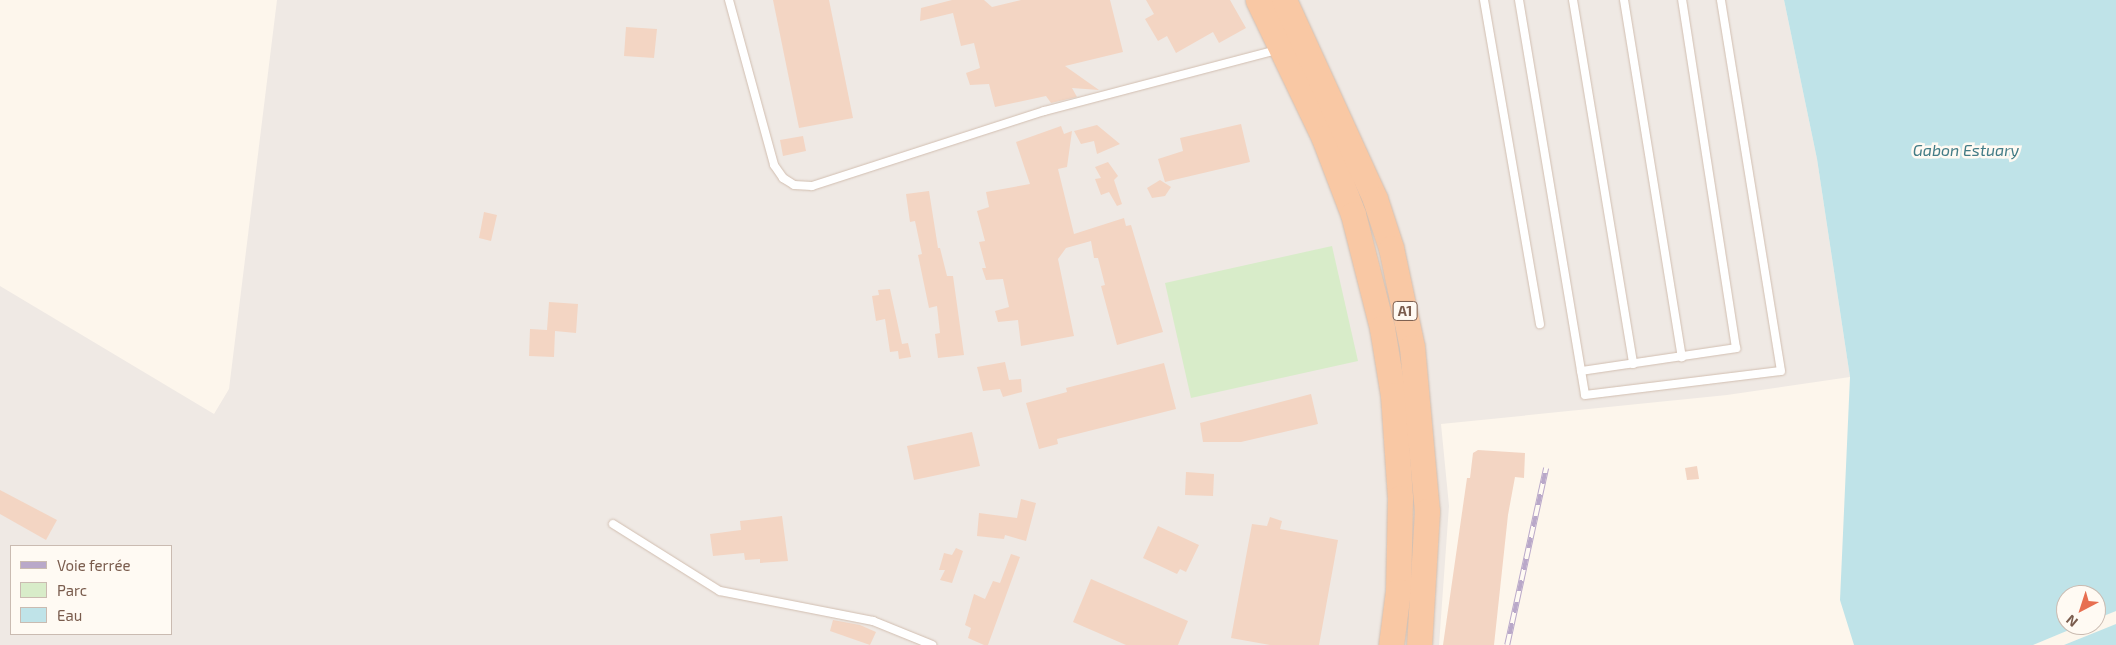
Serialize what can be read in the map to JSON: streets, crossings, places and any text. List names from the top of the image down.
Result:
{
  "streets": {
    "highway": ["A1"]
  },
  "water": ["Gabon Estuary"],
  "legend": ["Voie ferrée", "Parc", "Eau"],
  "north": "bottom left"
}
